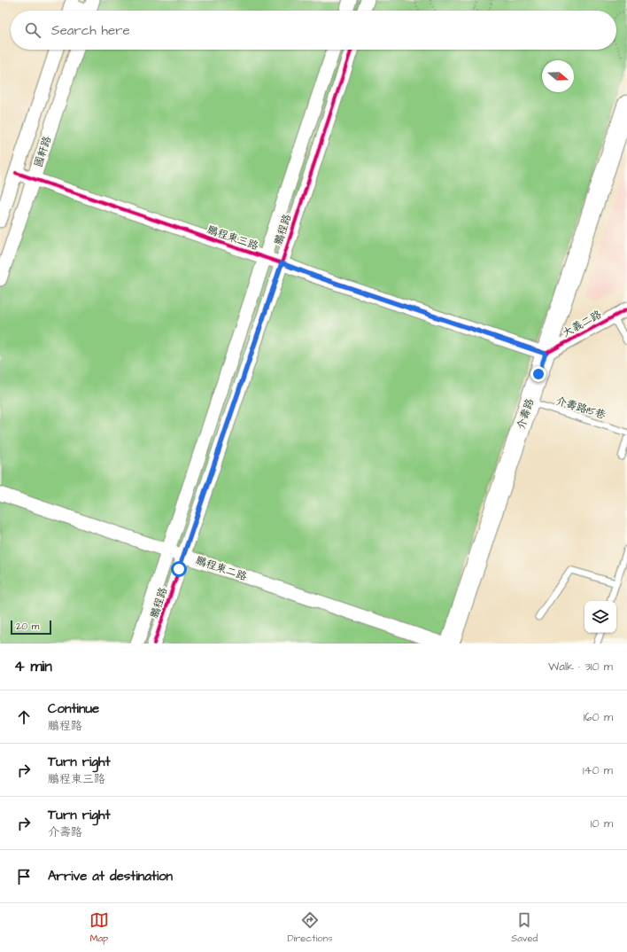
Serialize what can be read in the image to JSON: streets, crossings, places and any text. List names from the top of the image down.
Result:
{
  "streets": {
    "main road": ["介壽路"],
    "street": [
      "國軒路",
      "鵬程路",
      "鵬程東三路",
      "大義二路",
      "鵬程東二路"
    ],
    "lane": ["介壽路15巷"]
  },
  "crossings": [
    ["國軒路", "鵬程東三路"],
    ["鵬程路", "鵬程東三路"],
    ["鵬程路", "鵬程東二路"],
    ["鵬程東三路", "大義二路"],
    ["鵬程東三路", "介壽路"],
    ["大義二路", "介壽路"],
    ["介壽路15巷", "介壽路"]
  ],
  "scale_bar": "20 m",
  "north": "right",
  "page": {
    "search": "Search here",
    "scale": "20 m",
    "heading": ["4 min", "Walk · 310 m"],
    "list": [
      ["Continue", "鵬程路", "160 m"],
      ["Turn right", "鵬程東三路", "140 m"],
      ["Turn right", "介壽路", "10 m"],
      "Arrive at destination"
    ],
    "nav": ["Map", "Directions", "Saved"]
  }
}
